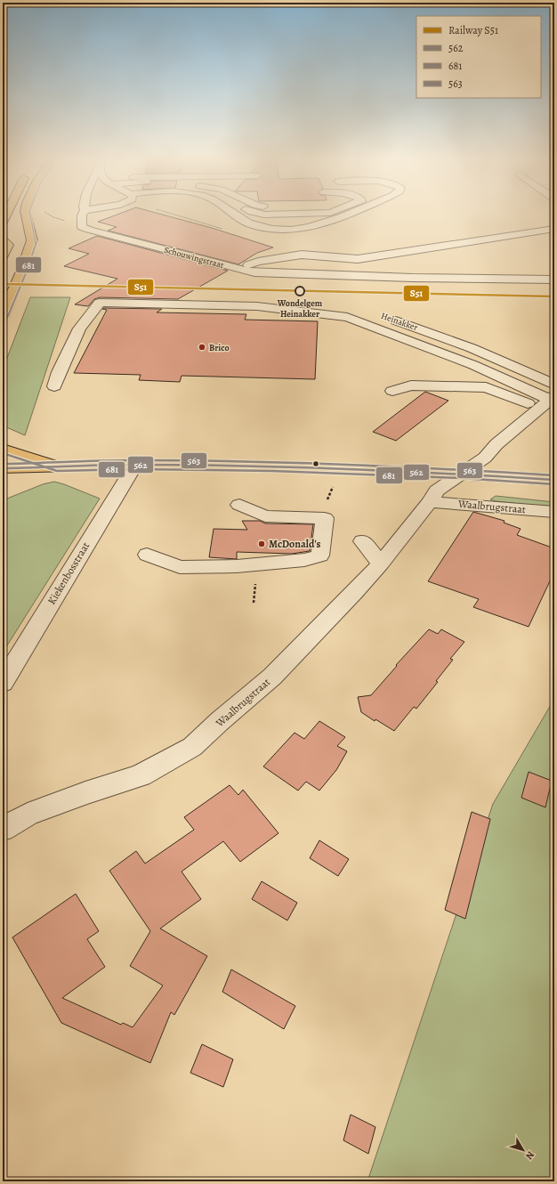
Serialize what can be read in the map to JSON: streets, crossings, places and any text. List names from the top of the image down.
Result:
{
  "streets": {
    "street": [
      "Schouwingstraat",
      "Heinakker",
      "Waalbrugstraat",
      "Kiekenbosstraat"
    ]
  },
  "places": ["Wondelgem Heinakker", "Brico", "McDonald's"],
  "lines": [
    "transit line 681",
    "rail line S51",
    "transit line 563",
    "transit line 562"
  ],
  "legend": [
    "Railway S51",
    "562",
    "681",
    "563"
  ],
  "north": "bottom right"
}
